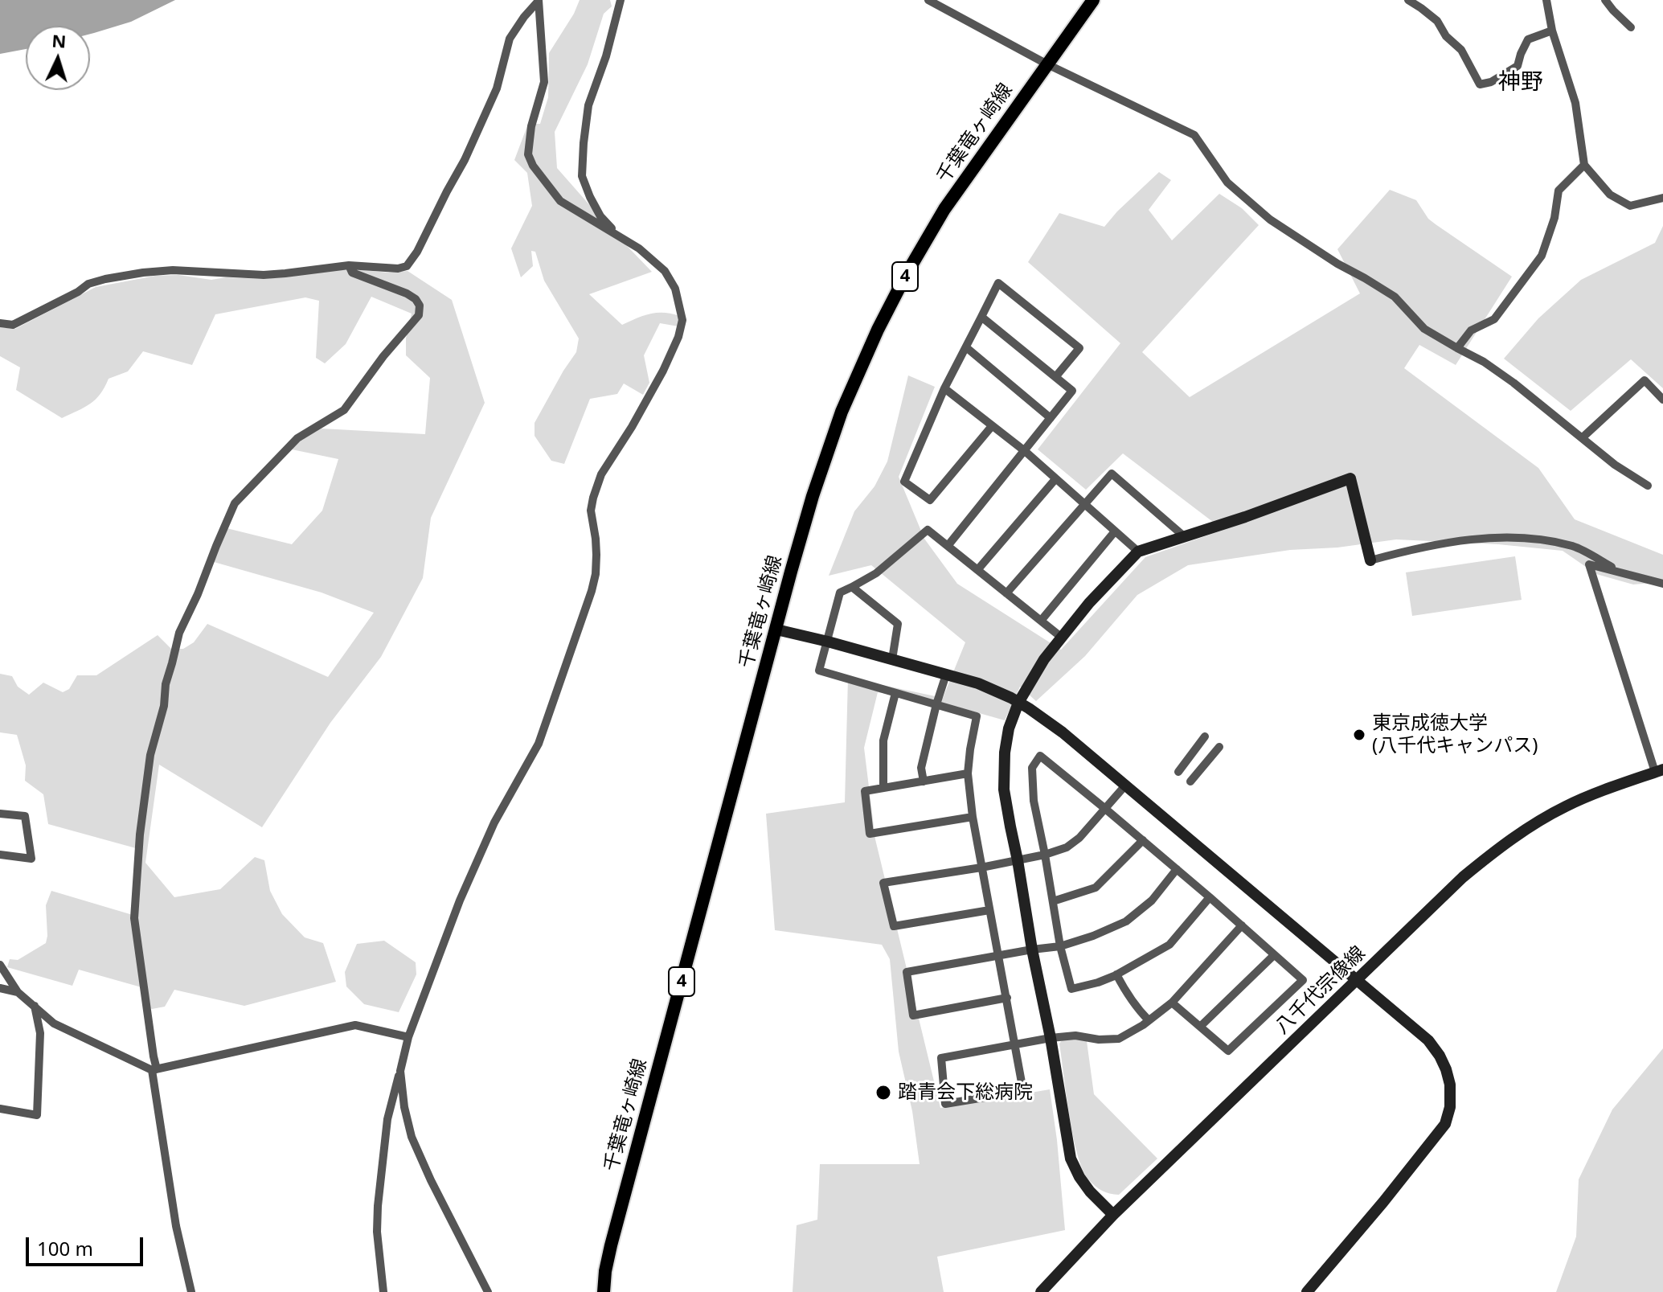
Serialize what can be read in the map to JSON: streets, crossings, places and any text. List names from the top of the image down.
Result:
{
  "streets": {
    "main road": ["千葉竜ヶ崎線", "4"],
    "street": ["八千代宗像線"]
  },
  "districts": ["神野"],
  "places": ["東京成徳大学 (八千代キャンパス)", "踏青会下総病院"],
  "scale_bar": "100 m",
  "north": "top"
}
